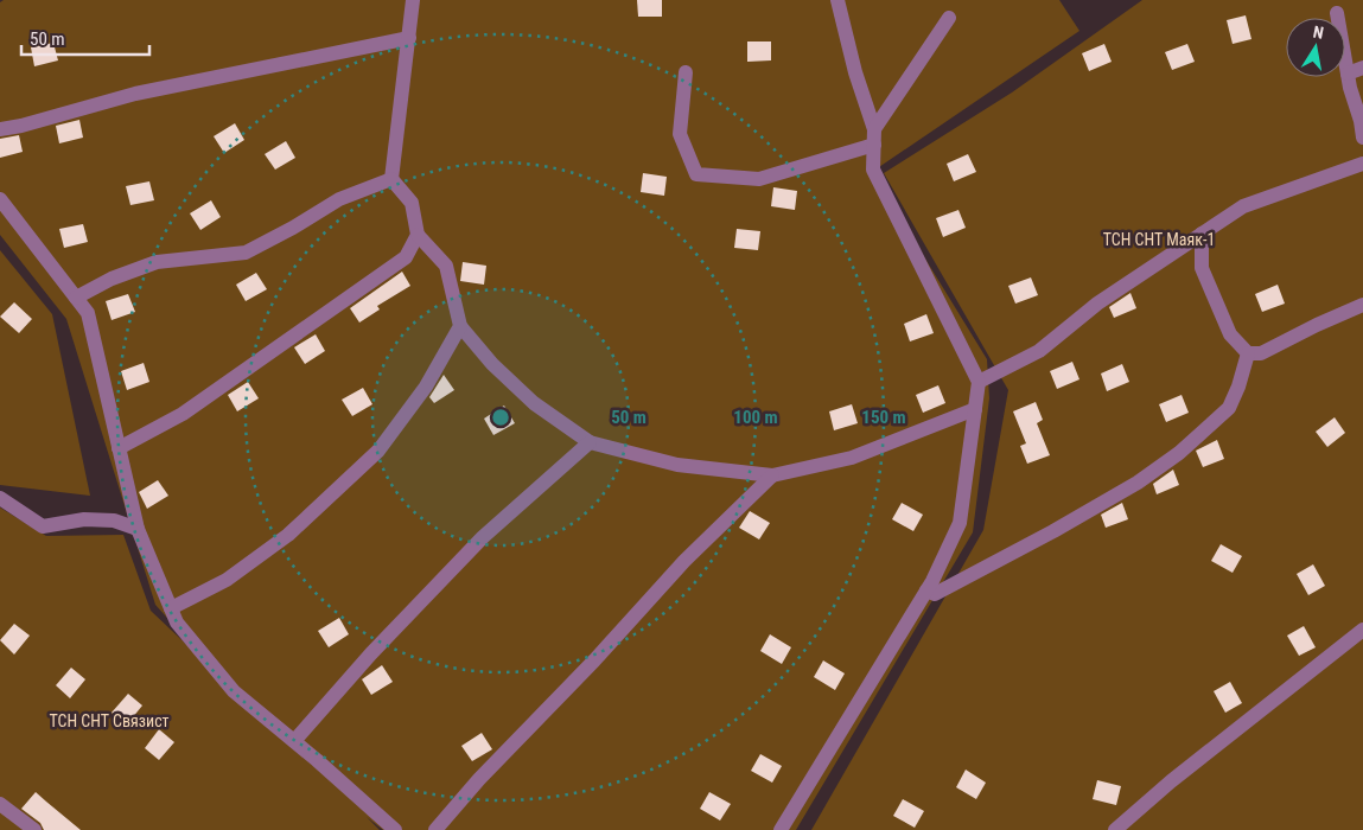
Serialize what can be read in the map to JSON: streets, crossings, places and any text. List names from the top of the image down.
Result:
{
  "parks": ["ТСН СНТ Маяк-1", "ТСН СНТ Связист"],
  "scale_bar": "50 m",
  "north": "top",
  "rings": ["50 m", "100 m", "150 m"]
}
